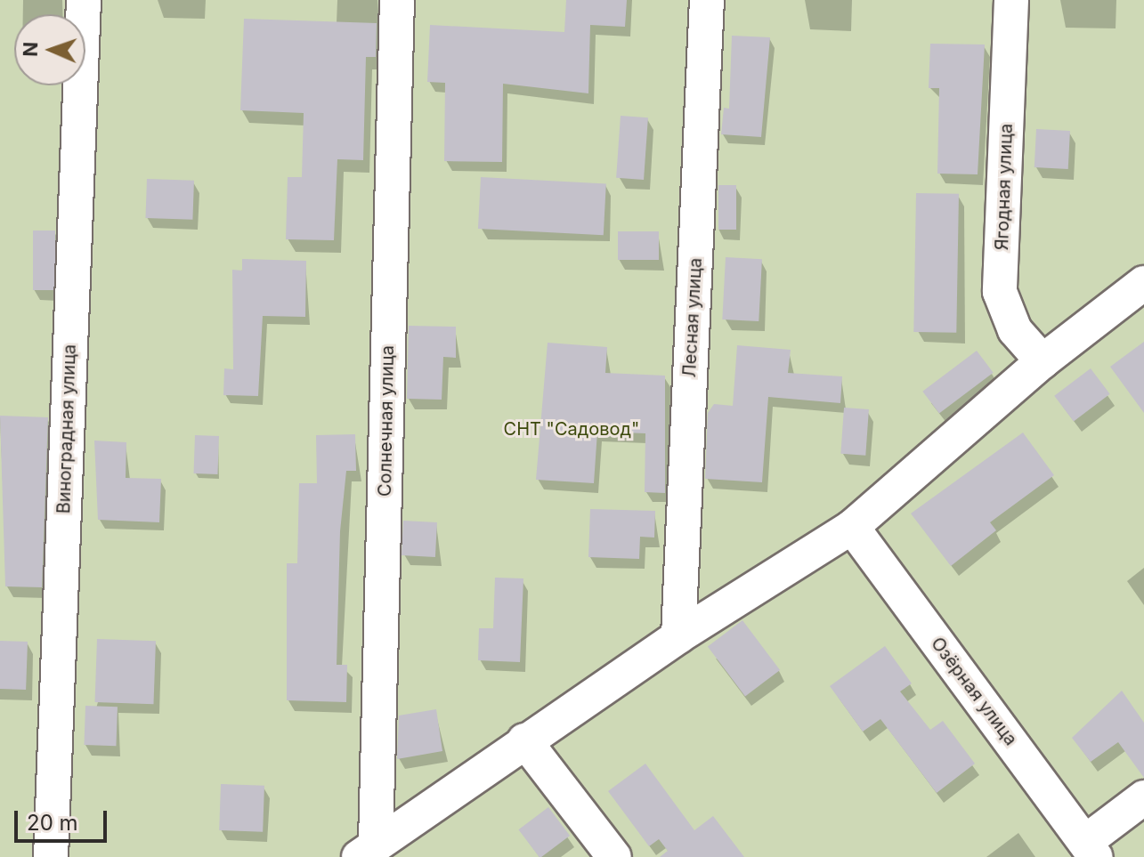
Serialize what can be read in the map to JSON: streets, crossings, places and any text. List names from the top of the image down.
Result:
{
  "streets": {
    "street": [
      "Ягодная улица",
      "Лесная улица",
      "Солнечная улица",
      "Виноградная улица",
      "Озёрная улица"
    ]
  },
  "parks": ["СНТ \"Садовод\""],
  "scale_bar": "20 m",
  "north": "left"
}
